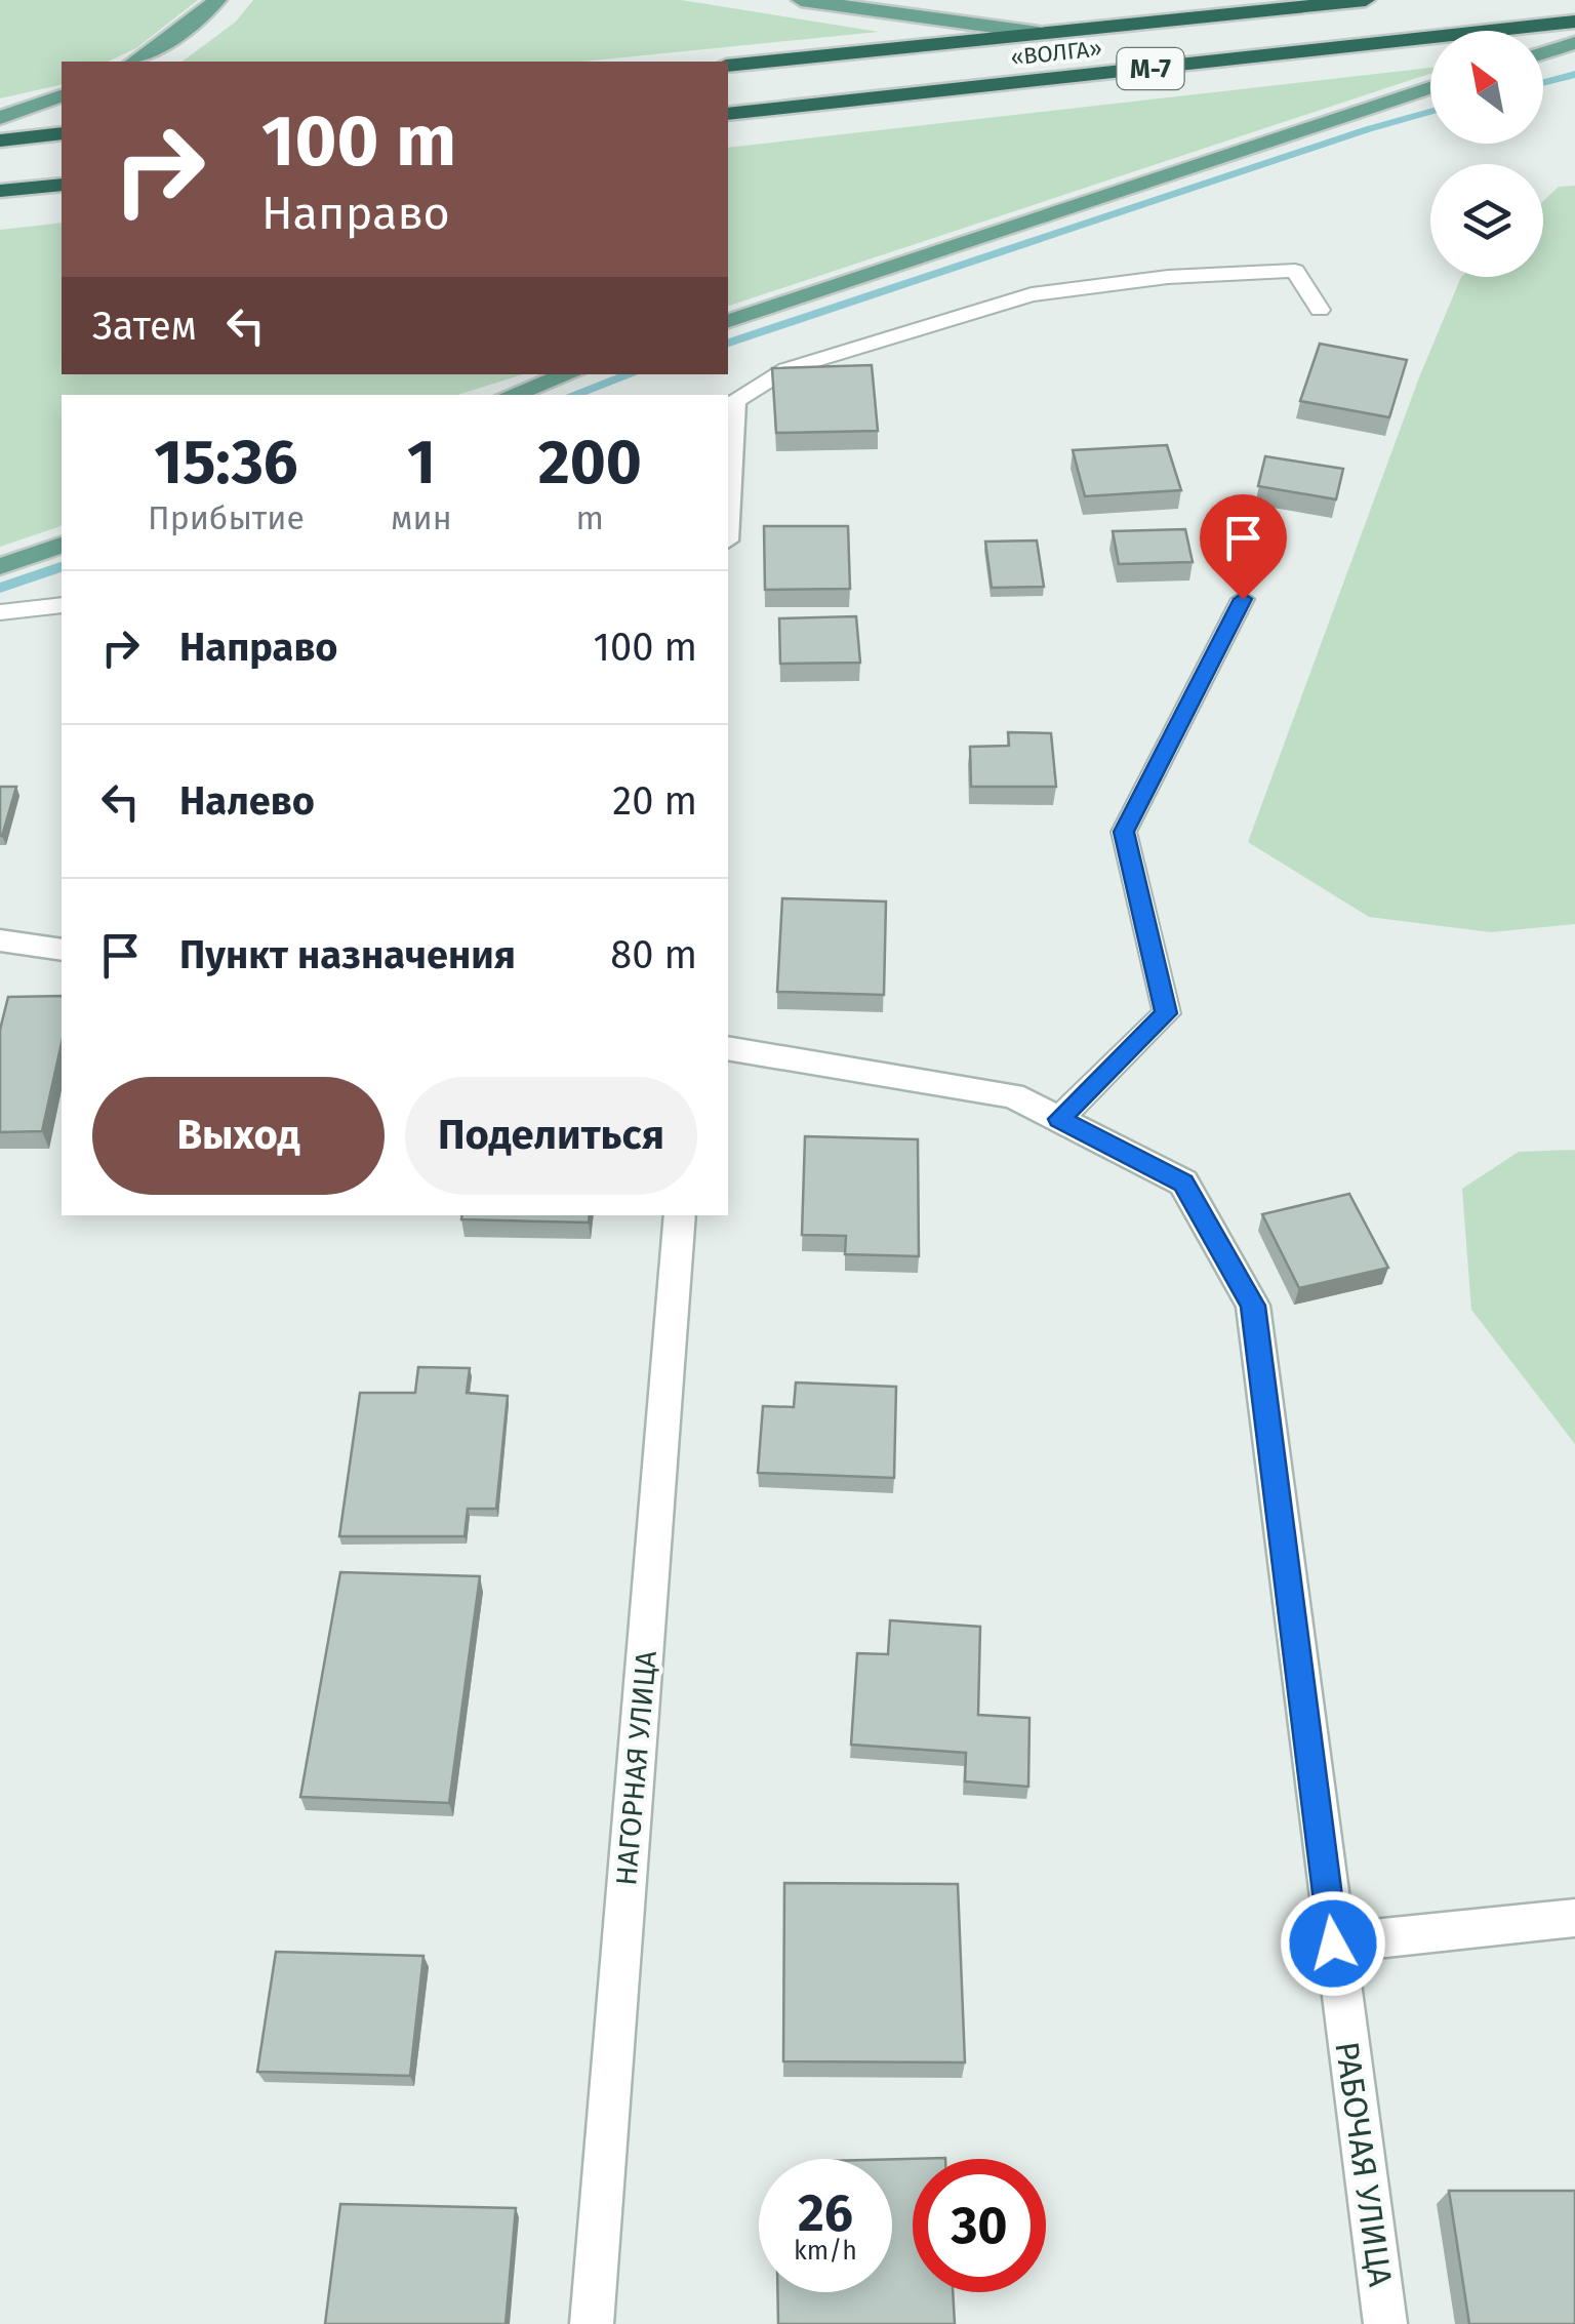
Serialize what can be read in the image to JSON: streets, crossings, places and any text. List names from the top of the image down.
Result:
{
  "streets": {
    "highway": ["«ВОЛГА»", "М-7"],
    "street": ["НАГОРНАЯ УЛИЦА", "РАБОЧАЯ УЛИЦА"]
  },
  "north": "top left",
  "page": {
    "turn": ["100 m", "Направо"],
    "then": "Затем",
    "eta": [
      "15:36",
      "Прибытие",
      "1",
      "мин",
      "200",
      "m"
    ],
    "list": [
      {
        "name": "Направо",
        "value": "100 m"
      },
      {
        "name": "Налево",
        "value": "20 m"
      },
      {
        "name": "Пункт назначения",
        "value": "80 m"
      }
    ],
    "buttons": ["Выход", "Поделиться"],
    "speed": "26 km/h",
    "limit": "30"
  }
}
